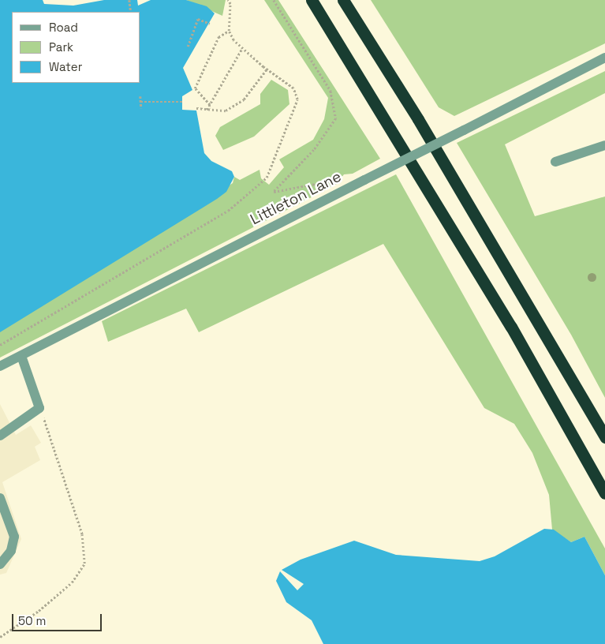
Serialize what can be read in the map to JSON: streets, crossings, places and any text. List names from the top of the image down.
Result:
{
  "streets": {
    "street": ["Littleton Lane"]
  },
  "legend": ["Road", "Park", "Water"],
  "scale_bar": "50 m"
}
